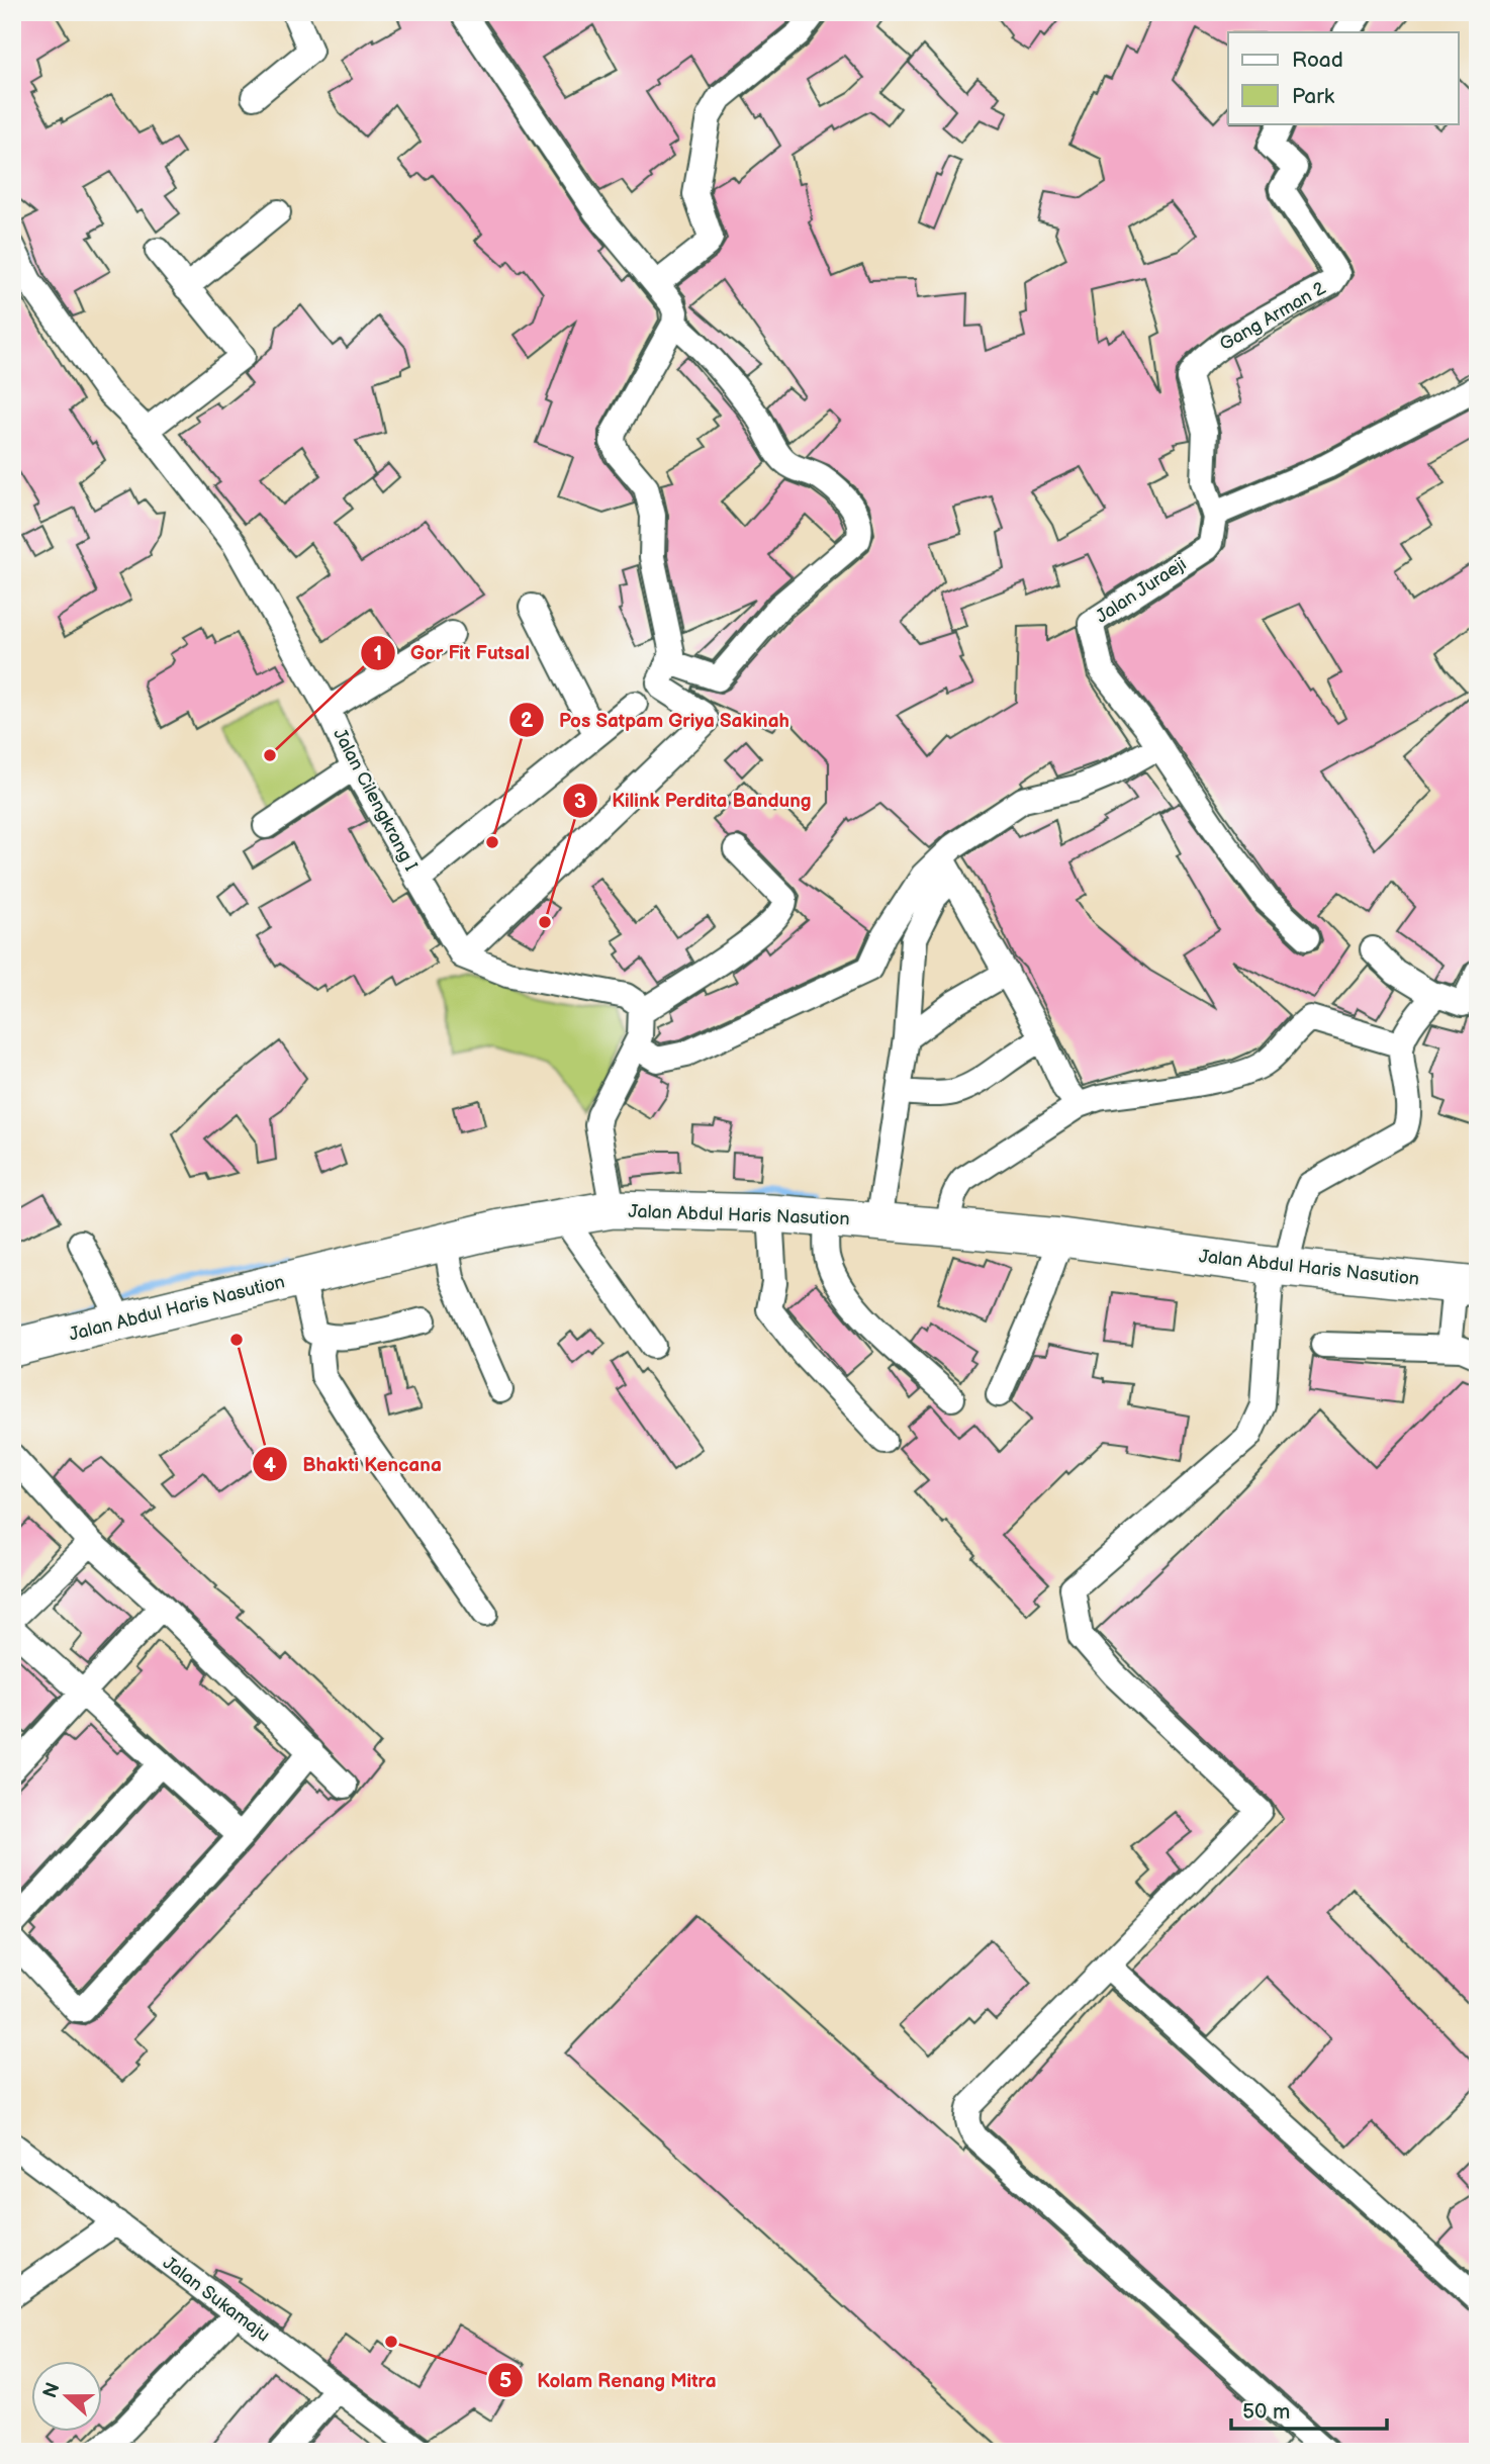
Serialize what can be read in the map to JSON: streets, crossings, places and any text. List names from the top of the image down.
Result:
{
  "streets": {
    "highway": ["Jalan Abdul Haris Nasution"],
    "street": [
      "Gang Arman 2",
      "Jalan Juraeji",
      "Jalan Cilengkrang I",
      "Jalan Sukamaju"
    ]
  },
  "crossings": [
    ["Gang Arman 2", "Jalan Juraeji"]
  ],
  "places": [
    "Gor Fit Futsal",
    "Pos Satpam Griya Sakinah",
    "Kilink Perdita Bandung",
    "Bhakti Kencana",
    "Kolam Renang Mitra"
  ],
  "legend": ["Road", "Park"],
  "scale_bar": "50 m",
  "north": "left"
}
